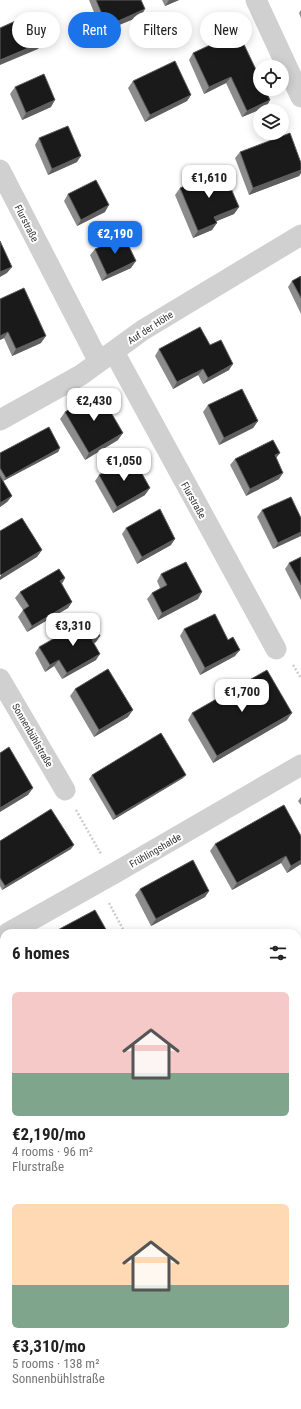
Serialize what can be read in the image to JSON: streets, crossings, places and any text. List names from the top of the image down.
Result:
{
  "streets": {
    "street": [
      "Flurstraße",
      "Auf der Höhe",
      "Sonnenbühlstraße",
      "Frühlingshalde"
    ]
  },
  "crossings": [
    ["Flurstraße", "Auf der Höhe"]
  ],
  "page": {
    "chip": [
      "Buy",
      "Rent",
      "Filters",
      "New"
    ],
    "price": [
      "€1,610",
      "€2,190",
      "€2,430",
      "€1,050",
      "€3,310",
      "€1,700"
    ],
    "heading": "6 homes",
    "list": [
      {
        "name": "€2,190/mo",
        "note": "4 rooms · 96 m² · Flurstraße"
      },
      {
        "name": "€3,310/mo",
        "note": "5 rooms · 138 m² · Sonnenbühlstraße"
      }
    ]
  }
}
